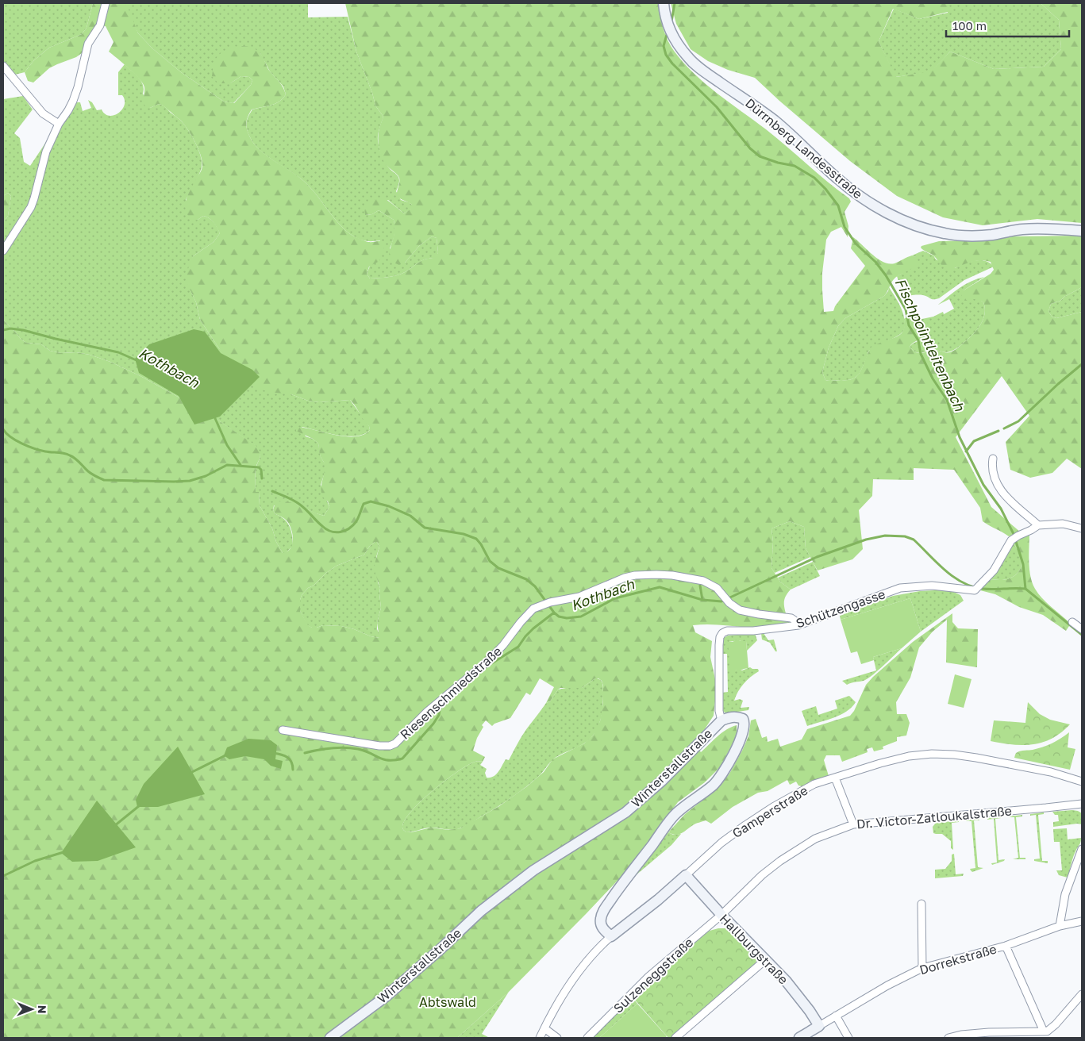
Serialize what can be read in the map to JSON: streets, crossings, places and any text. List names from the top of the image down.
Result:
{
  "streets": {
    "street": [
      "Dürrnberg Landesstraße",
      "Schützengasse",
      "Riesenschmiedstraße",
      "Winterstallstraße",
      "Gamperstraße",
      "Dr. Victor-Zatloukalstraße",
      "Hallburgstraße",
      "Dorrekstraße",
      "Sulzeneggstraße"
    ]
  },
  "crossings": [
    ["Schützengasse", "Riesenschmiedstraße"],
    ["Schützengasse", "Winterstallstraße"],
    ["Winterstallstraße", "Gamperstraße"],
    ["Gamperstraße", "Hallburgstraße"],
    ["Dr. Victor-Zatloukalstraße", "Hallburgstraße"],
    ["Dr. Victor-Zatloukalstraße", "Sulzeneggstraße"],
    ["Hallburgstraße", "Dorrekstraße"],
    ["Hallburgstraße", "Sulzeneggstraße"]
  ],
  "water": ["Fischpointleitenbach", "Kothbach"],
  "parks": ["Abtswald"],
  "scale_bar": "100 m",
  "north": "right"
}
